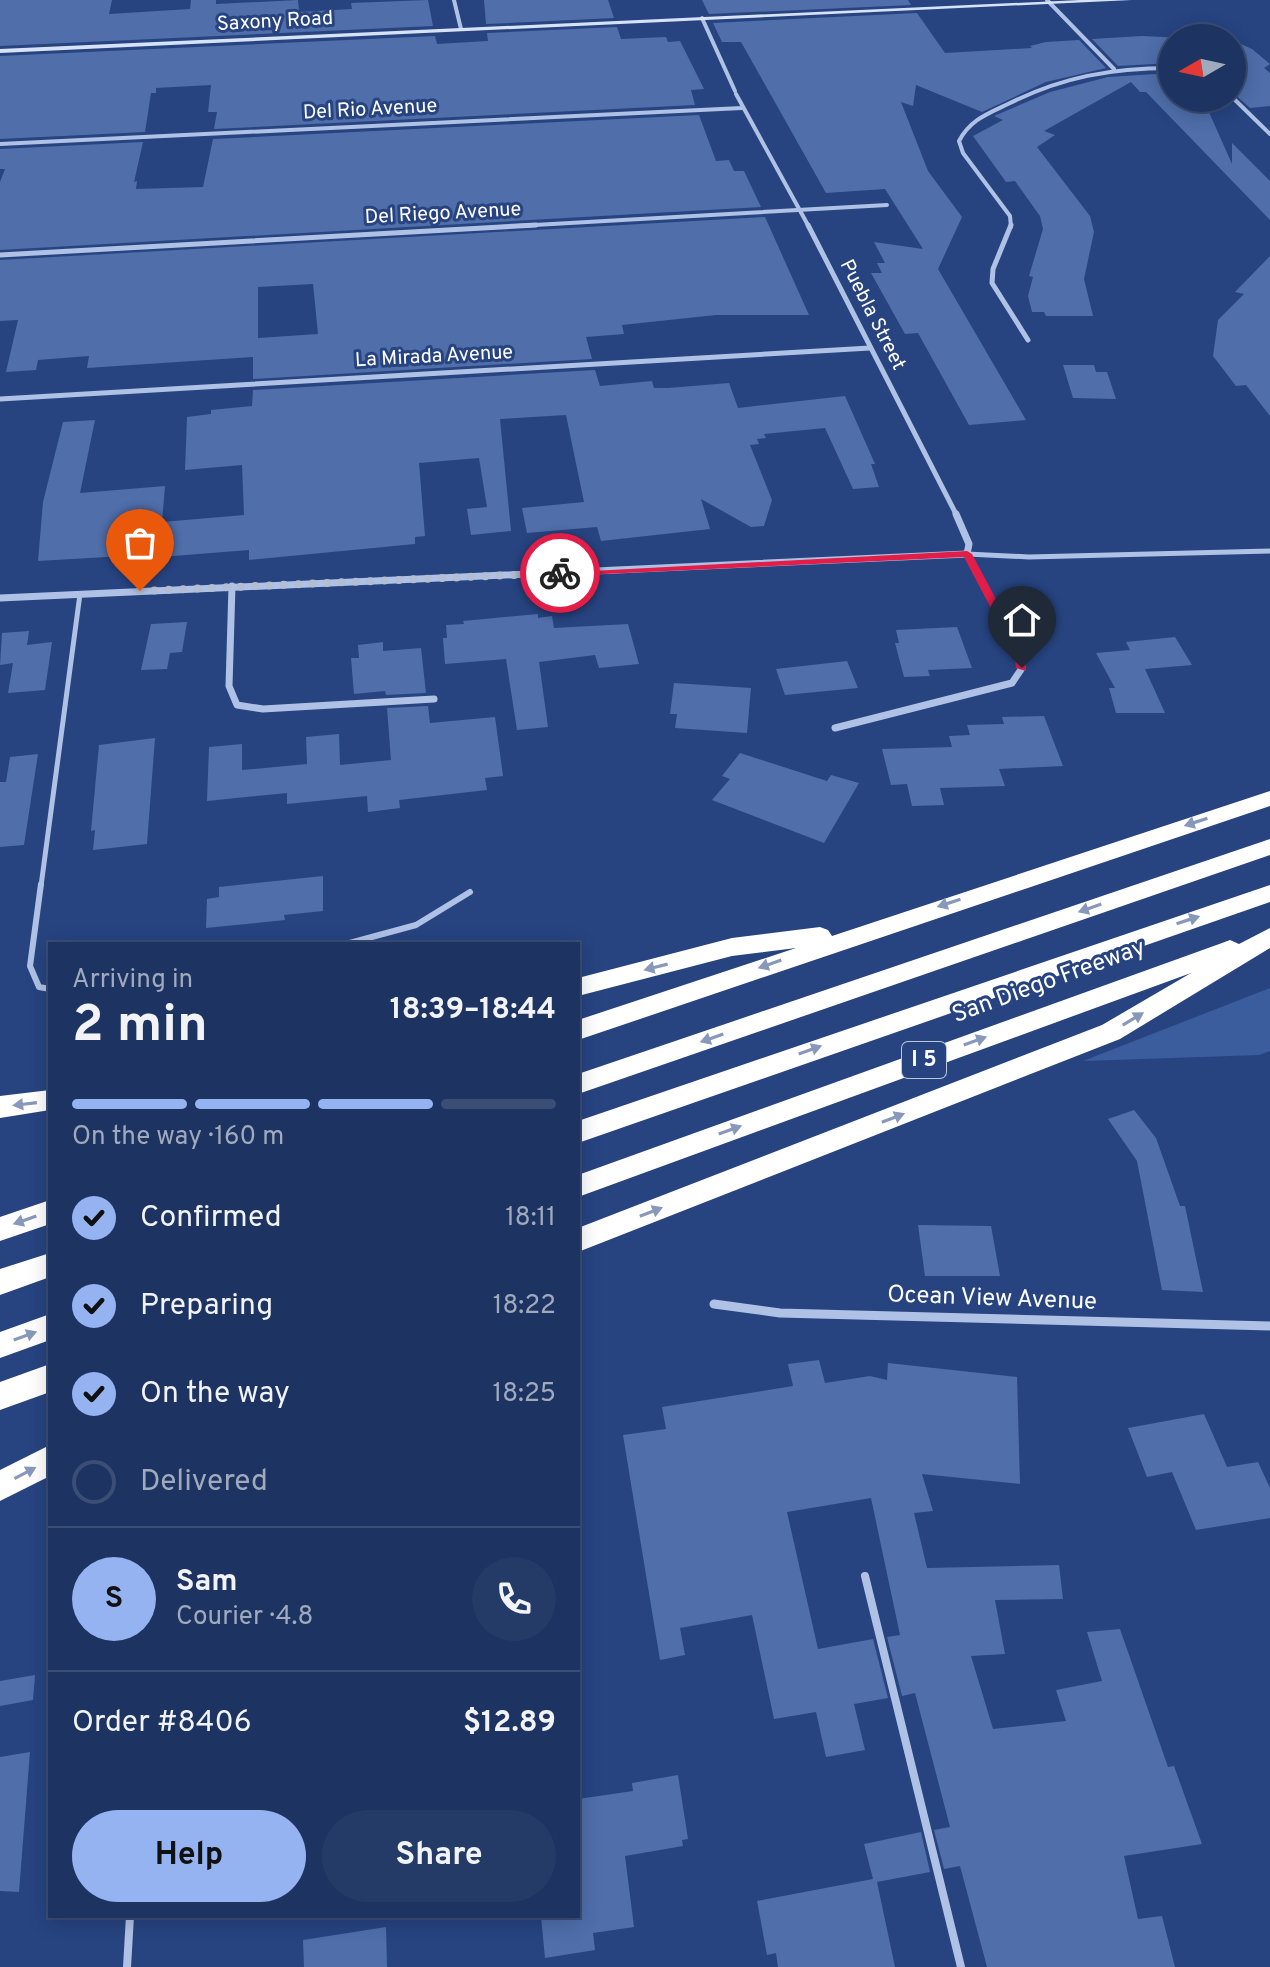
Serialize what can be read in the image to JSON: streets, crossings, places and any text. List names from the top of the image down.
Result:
{
  "streets": {
    "highway": ["San Diego Freeway", "I 5"],
    "street": [
      "Saxony Road",
      "Del Rio Avenue",
      "Del Riego Avenue",
      "Puebla Street",
      "La Mirada Avenue",
      "Ocean View Avenue"
    ]
  },
  "crossings": [
    ["Saxony Road", "Puebla Street"],
    ["Del Rio Avenue", "Puebla Street"],
    ["Del Riego Avenue", "Puebla Street"],
    ["Puebla Street", "La Mirada Avenue"]
  ],
  "north": "left",
  "page": {
    "heading": ["2 min", "Arriving in", "18:39–18:44"],
    "panel": [
      "Sam",
      "Courier · 4.8",
      "Order #8406",
      "$12.89"
    ],
    "bar": "On the way · 160 m",
    "list": [
      ["Confirmed", "18:11"],
      ["Preparing", "18:22"],
      ["On the way", "18:25"],
      "Delivered"
    ],
    "round": "S",
    "buttons": ["Help", "Share"]
  }
}
